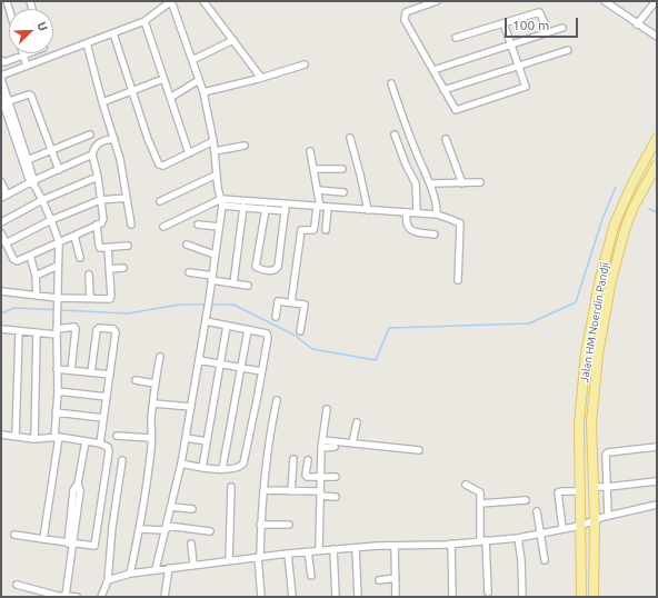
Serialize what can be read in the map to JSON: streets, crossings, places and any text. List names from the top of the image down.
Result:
{
  "streets": {
    "main road": ["Jalan HM Noerdin Pandji"]
  },
  "scale_bar": "100 m",
  "north": "top right"
}
